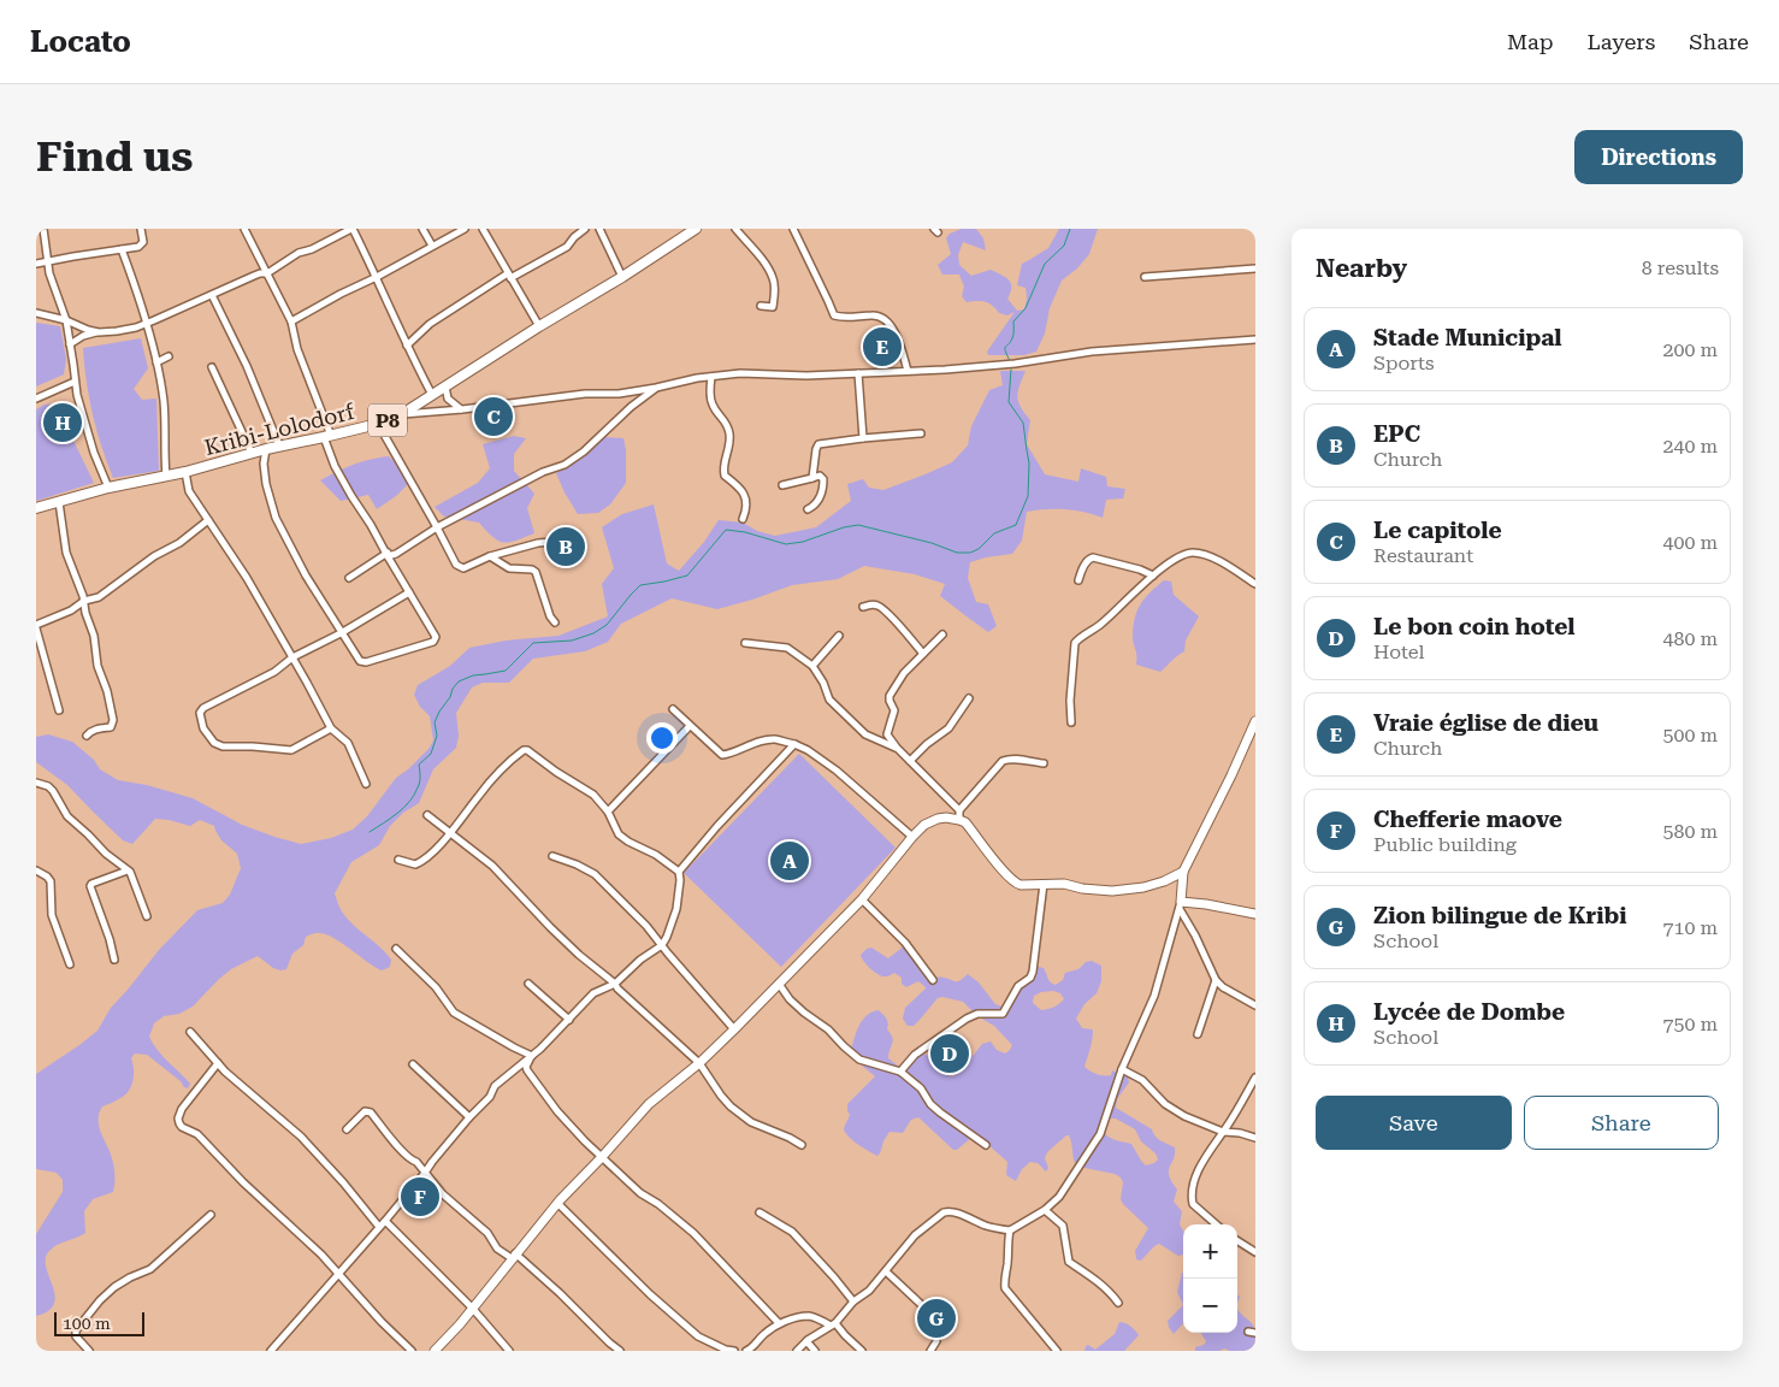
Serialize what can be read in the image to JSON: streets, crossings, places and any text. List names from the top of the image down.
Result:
{
  "streets": {
    "main road": ["P8", "Kribi-Lolodorf"]
  },
  "scale_bar": "100 m",
  "page": {
    "header": "Locato",
    "nav": ["Map", "Layers", "Share"],
    "buttons": [
      "Directions",
      ["Save", "Share"]
    ],
    "title": "Find us",
    "heading": ["Nearby", "8 results"],
    "list": [
      {
        "mark": "A",
        "name": "Stade Municipal",
        "note": "Sports",
        "value": "200 m"
      },
      {
        "mark": "B",
        "name": "EPC",
        "note": "Church",
        "value": "240 m"
      },
      {
        "mark": "C",
        "name": "Le capitole",
        "note": "Restaurant",
        "value": "400 m"
      },
      {
        "mark": "D",
        "name": "Le bon coin hotel",
        "note": "Hotel",
        "value": "480 m"
      },
      {
        "mark": "E",
        "name": "Vraie église de dieu",
        "note": "Church",
        "value": "500 m"
      },
      {
        "mark": "F",
        "name": "Chefferie maove",
        "note": "Public building",
        "value": "580 m"
      },
      {
        "mark": "G",
        "name": "Zion bilingue de Kribi",
        "note": "School",
        "value": "710 m"
      },
      {
        "mark": "H",
        "name": "Lycée de Dombe",
        "note": "School",
        "value": "750 m"
      }
    ],
    "pins": [
      "E",
      "C",
      "H",
      "B",
      "A",
      "D",
      "F",
      "G"
    ],
    "map_buttons": ["+", "−"],
    "scale": "100 m"
  }
}
